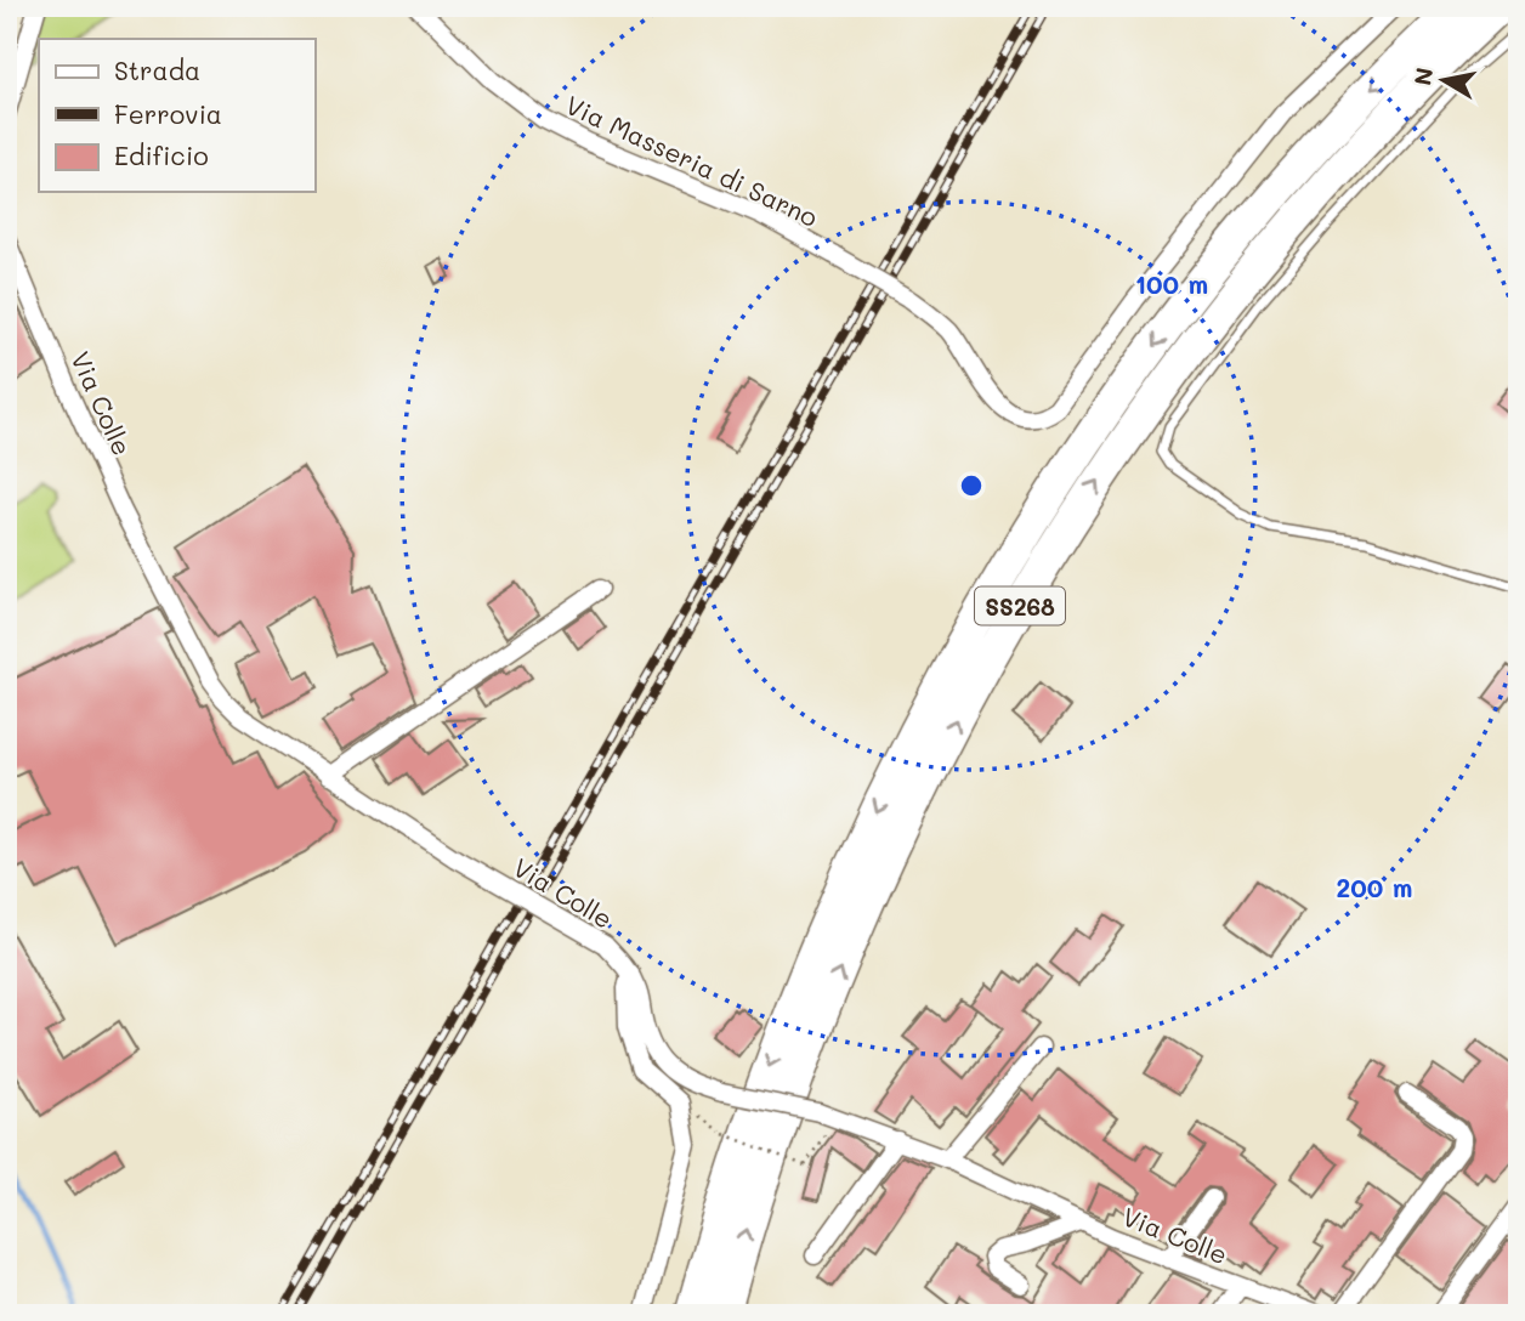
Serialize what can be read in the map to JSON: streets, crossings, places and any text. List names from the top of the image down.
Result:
{
  "streets": {
    "highway": ["SS268"],
    "street": ["Via Masseria di Sarno", "Via Colle"]
  },
  "legend": ["Strada", "Ferrovia", "Edificio"],
  "north": "left",
  "rings": ["100 m", "200 m"]
}
